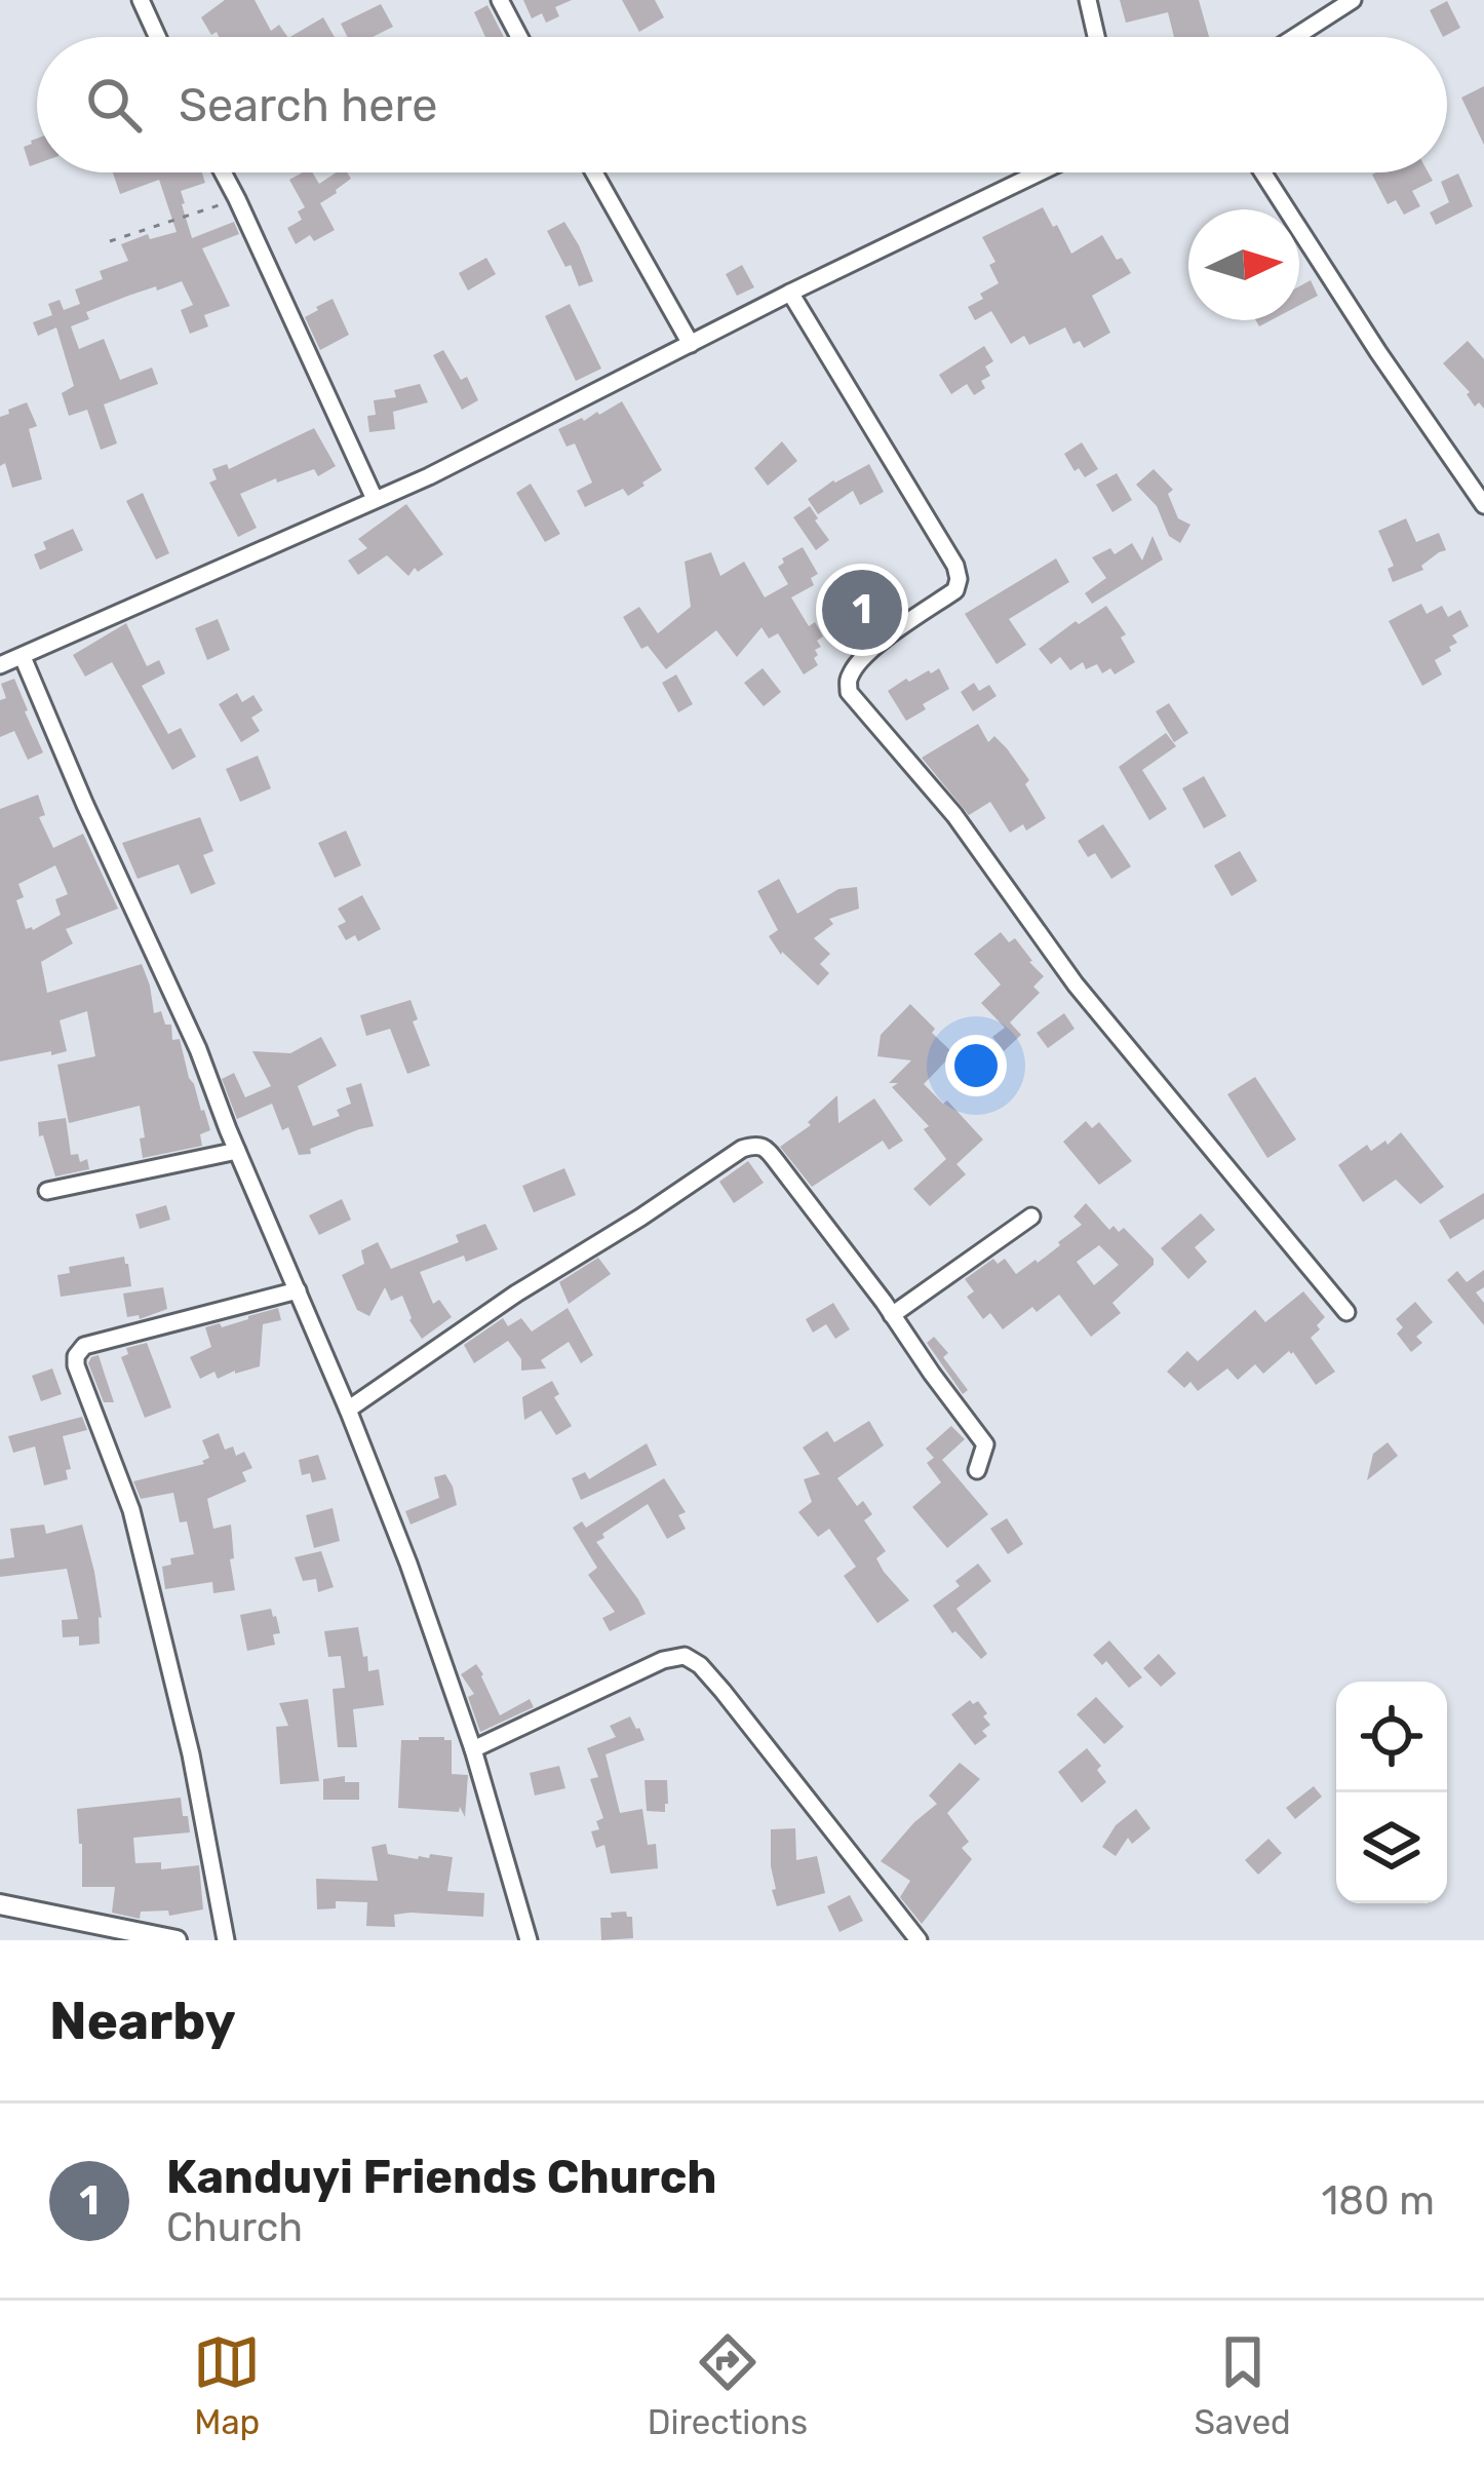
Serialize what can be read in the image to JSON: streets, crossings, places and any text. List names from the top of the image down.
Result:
{
  "north": "right",
  "page": {
    "search": "Search here",
    "pins": "1",
    "heading": "Nearby",
    "list": [
      {
        "mark": "1",
        "name": "Kanduyi Friends Church",
        "note": "Church",
        "value": "180 m"
      }
    ],
    "nav": ["Map", "Directions", "Saved"]
  }
}
